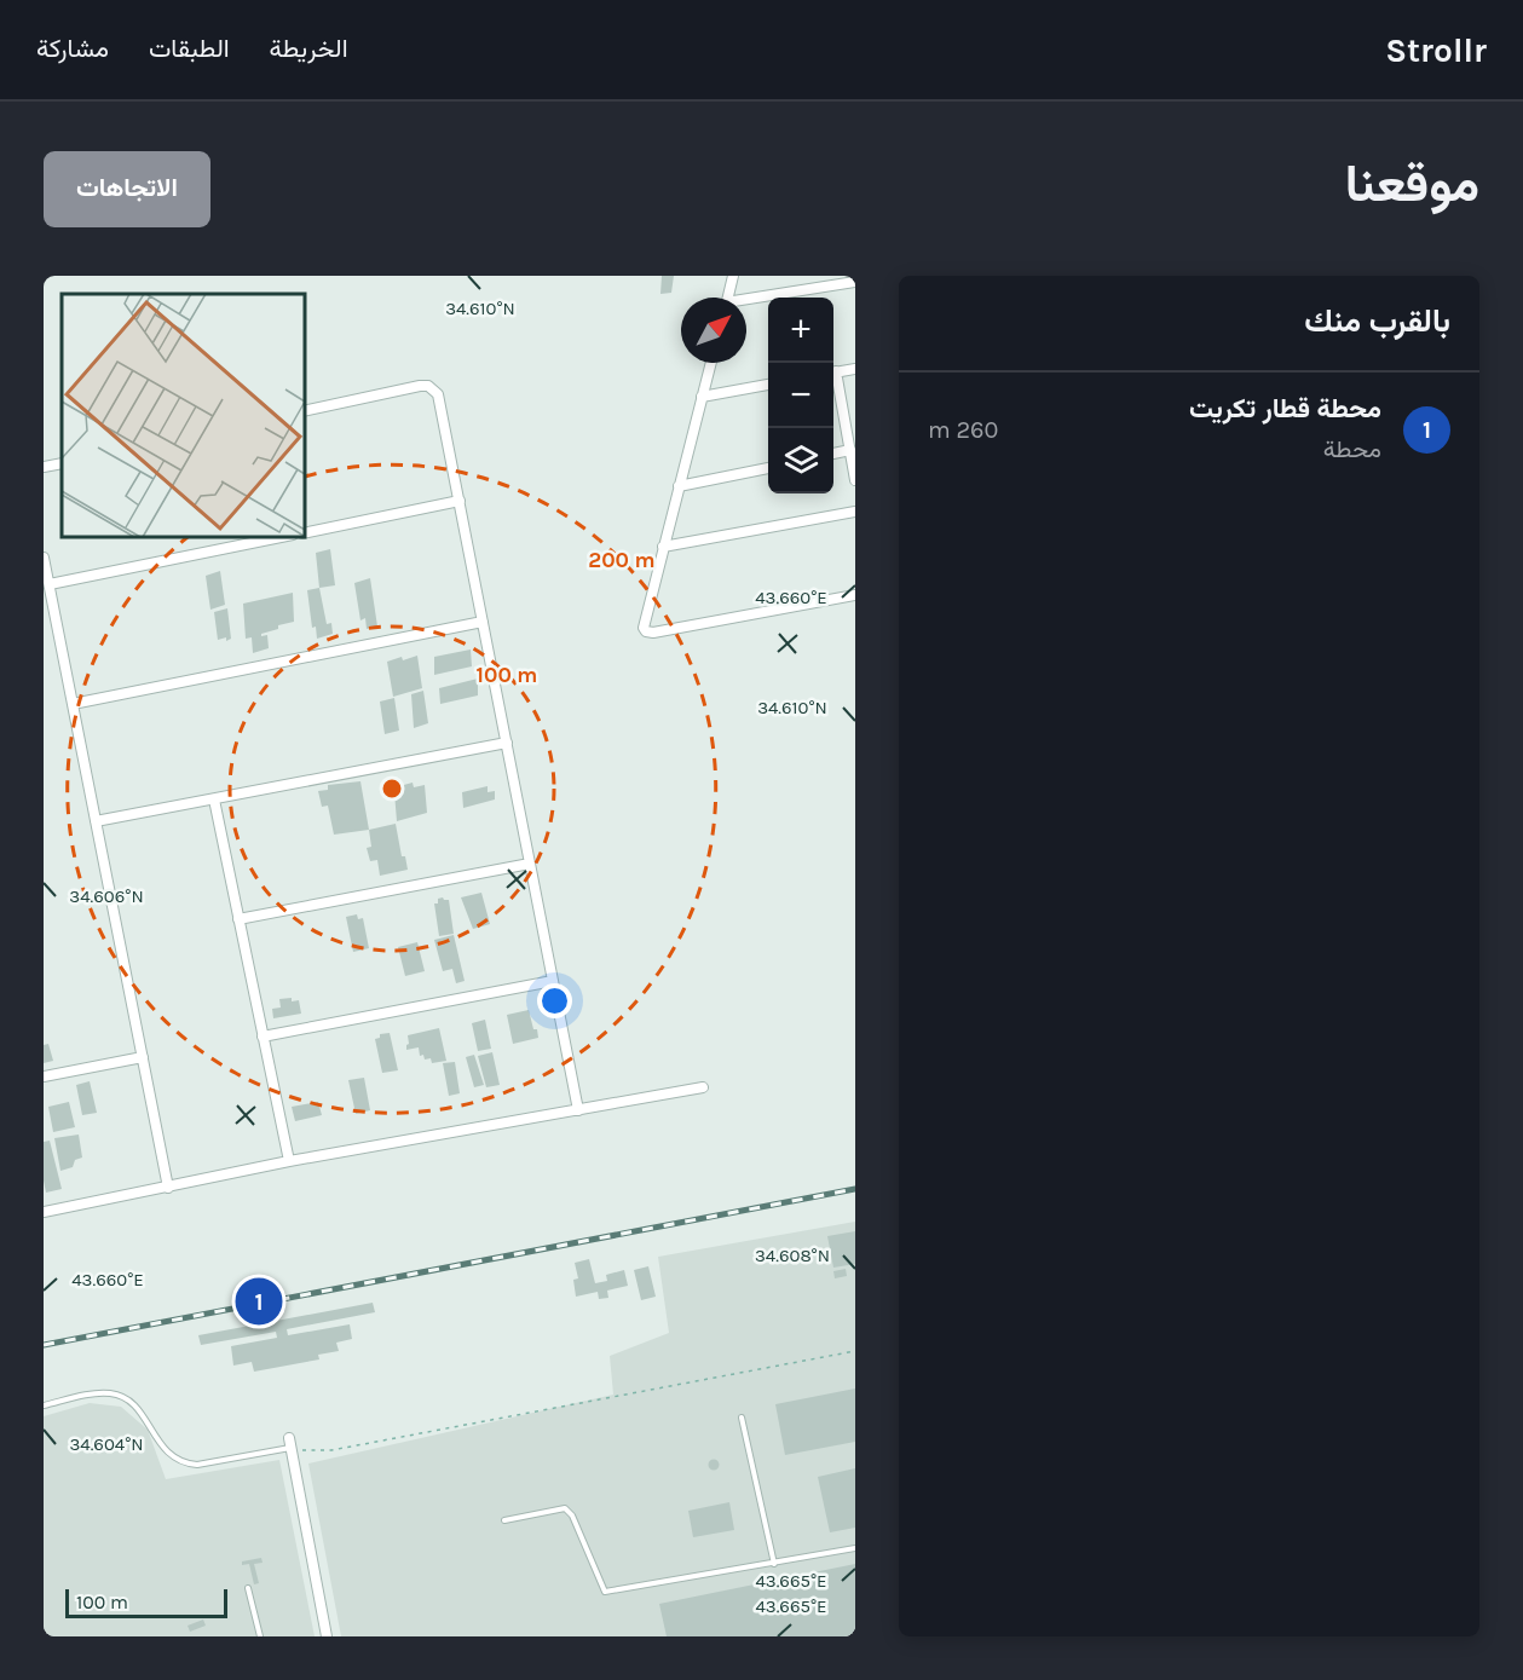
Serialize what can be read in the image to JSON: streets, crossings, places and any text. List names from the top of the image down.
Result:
{
  "scale_bar": "100 m",
  "north": "top right",
  "page": {
    "header": "Strollr",
    "nav": ["الخريطة", "الطبقات", "مشاركة"],
    "title": "موقعنا",
    "buttons": "الاتجاهات",
    "heading": "بالقرب منك",
    "map_buttons": ["+", "−"],
    "list": [
      {
        "mark": "1",
        "name": "محطة قطار تكريت",
        "note": "محطة",
        "value": "260 m"
      }
    ],
    "pins": "1",
    "scale": "100 m"
  },
  "coordinates": [
    "34.610°N",
    "43.660°E",
    "34.606°N",
    "34.608°N",
    "34.604°N",
    "43.665°E"
  ],
  "rings": ["200 m", "100 m"]
}
